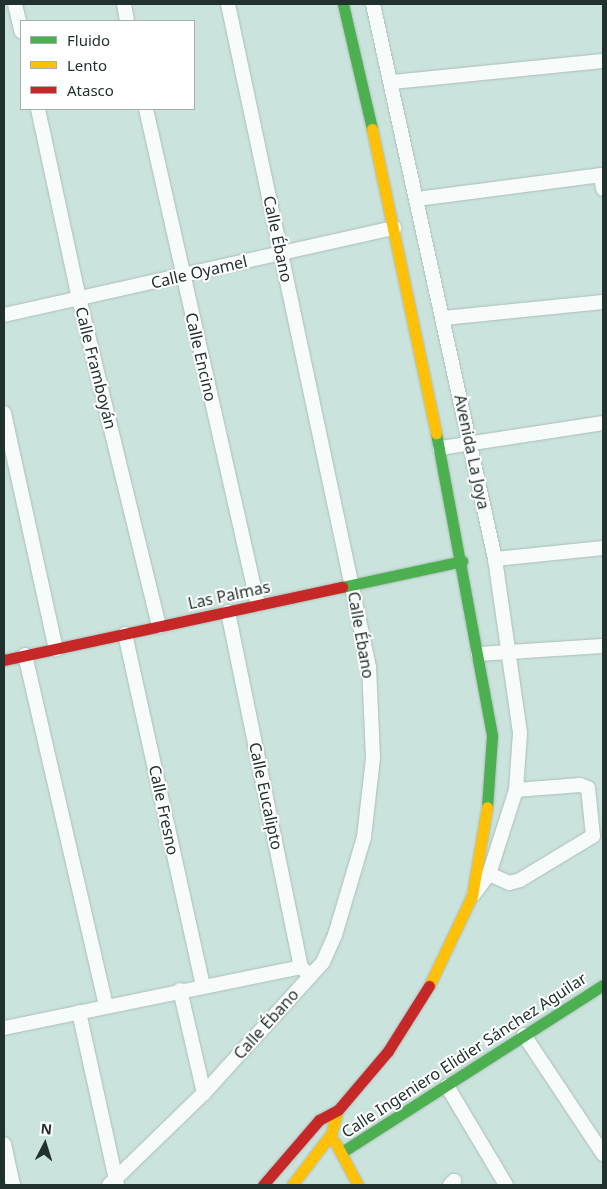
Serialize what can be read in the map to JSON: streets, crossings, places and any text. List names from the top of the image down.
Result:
{
  "streets": {
    "main road": ["Avenida La Joya", "Las Palmas", "Calle Ingeniero Elidier Sánchez Aguilar"],
    "street": [
      "Calle Ébano",
      "Calle Oyamel",
      "Calle Encino",
      "Calle Framboyán",
      "Calle Eucalipto",
      "Calle Fresno"
    ]
  },
  "crossings": [
    ["Calle Ébano", "Calle Oyamel"],
    ["Calle Ébano", "Las Palmas"],
    ["Calle Ébano", "Calle Eucalipto"],
    ["Calle Oyamel", "Calle Encino"],
    ["Calle Oyamel", "Calle Framboyán"],
    ["Calle Oyamel", "Avenida La Joya"],
    ["Calle Encino", "Las Palmas"],
    ["Calle Framboyán", "Las Palmas"],
    ["Avenida La Joya", "Las Palmas"],
    ["Las Palmas", "Calle Eucalipto"],
    ["Las Palmas", "Calle Fresno"]
  ],
  "legend": ["Fluido", "Lento", "Atasco"],
  "north": "top"
}
